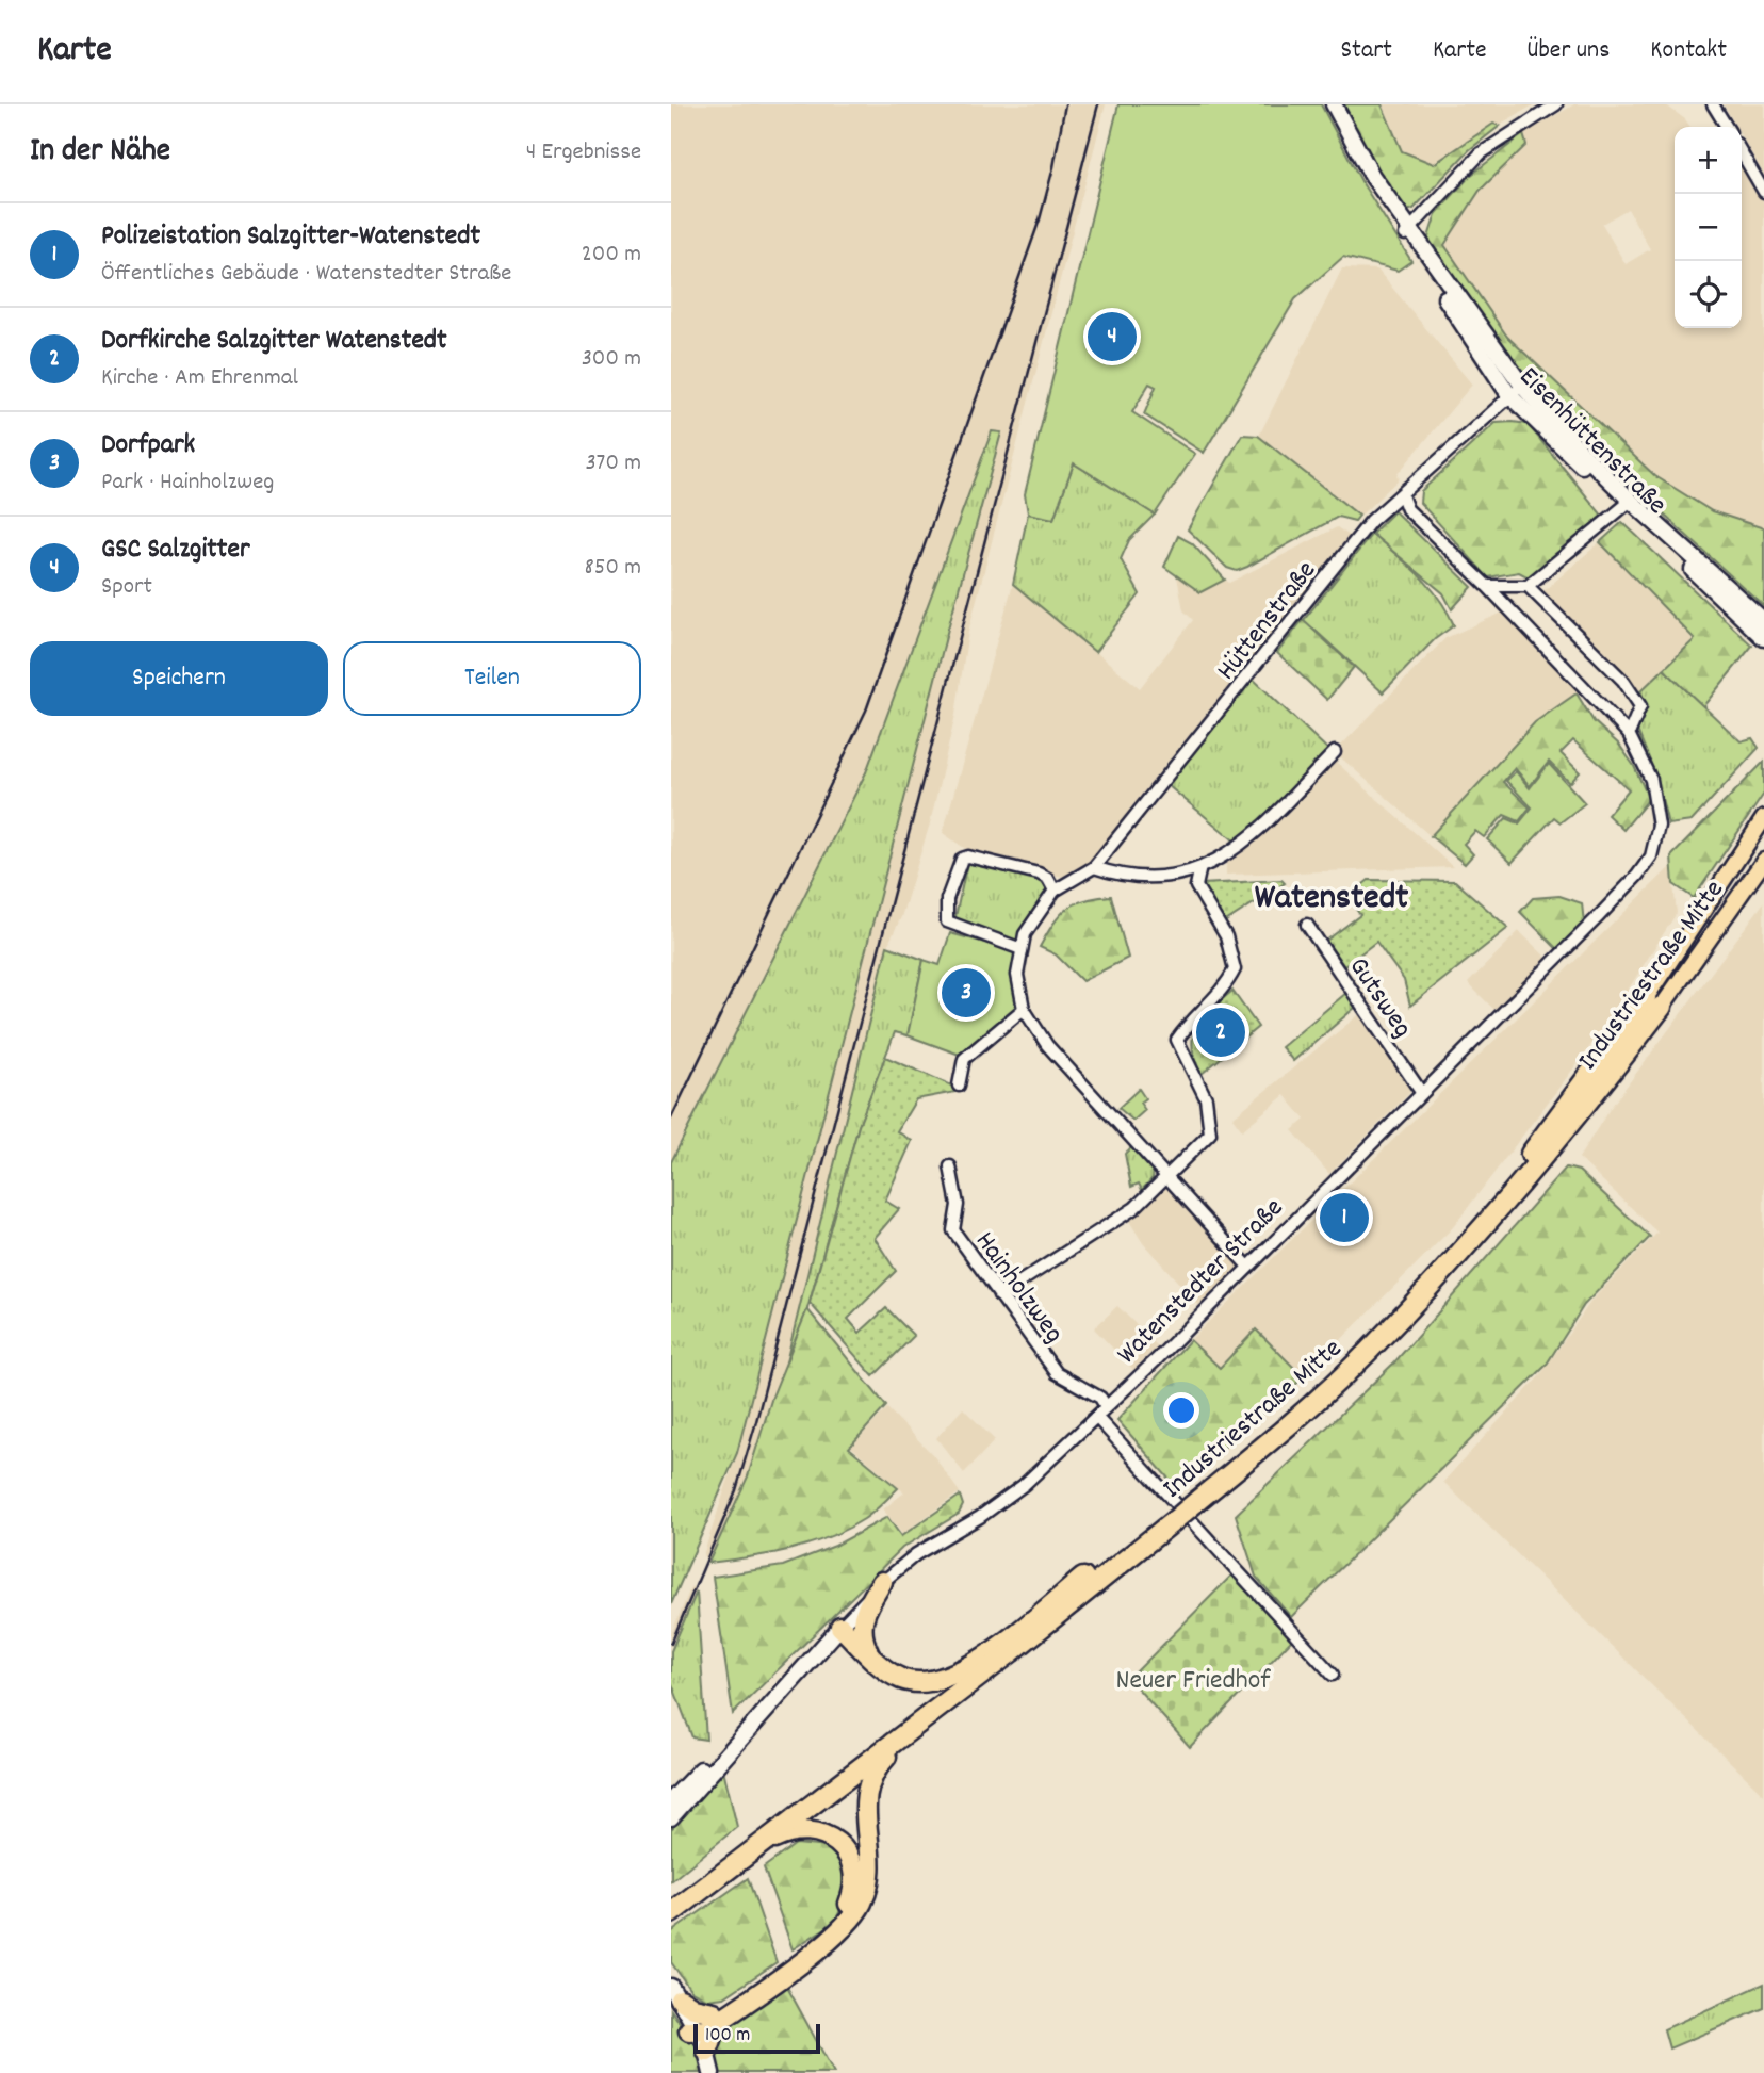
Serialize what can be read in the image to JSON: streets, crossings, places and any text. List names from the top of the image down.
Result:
{
  "streets": {
    "highway": ["Industriestraße Mitte"],
    "street": [
      "Eisenhüttenstraße",
      "Hüttenstraße",
      "Gutsweg",
      "Watenstedter Straße",
      "Hainholzweg"
    ]
  },
  "crossings": [
    ["Eisenhüttenstraße", "Hüttenstraße"],
    ["Hüttenstraße", "Watenstedter Straße"],
    ["Gutsweg", "Watenstedter Straße"],
    ["Watenstedter Straße", "Hainholzweg"]
  ],
  "districts": ["Watenstedt"],
  "parks": ["Neuer Friedhof"],
  "scale_bar": "100 m",
  "page": {
    "header": "Karte",
    "nav": [
      "Start",
      "Karte",
      "Über uns",
      "Kontakt"
    ],
    "heading": ["In der Nähe", "4 Ergebnisse"],
    "map_buttons": ["+", "−"],
    "list": [
      {
        "mark": "1",
        "name": "Polizeistation Salzgitter-Watenstedt",
        "note": "Öffentliches Gebäude · Watenstedter Straße",
        "value": "200 m"
      },
      {
        "mark": "2",
        "name": "Dorfkirche Salzgitter Watenstedt",
        "note": "Kirche · Am Ehrenmal",
        "value": "300 m"
      },
      {
        "mark": "3",
        "name": "Dorfpark",
        "note": "Park · Hainholzweg",
        "value": "370 m"
      },
      {
        "mark": "4",
        "name": "GSC Salzgitter",
        "note": "Sport",
        "value": "850 m"
      }
    ],
    "pins": [
      "4",
      "3",
      "2",
      "1"
    ],
    "buttons": ["Speichern", "Teilen"],
    "scale": "100 m"
  }
}
